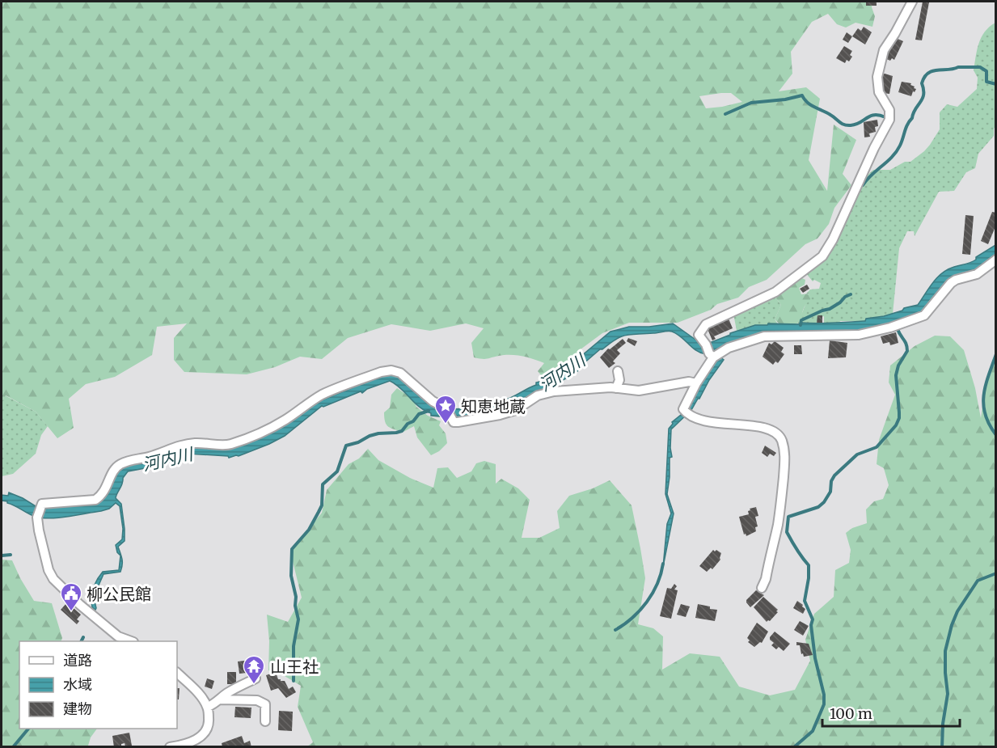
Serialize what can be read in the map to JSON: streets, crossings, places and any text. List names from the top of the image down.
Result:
{
  "water": ["河内川"],
  "places": {
    "place": ["知恵地蔵"],
    "public building": ["柳公民館"],
    "temple": ["山王社"]
  },
  "legend": ["道路", "水域", "建物"],
  "scale_bar": "100 m"
}
